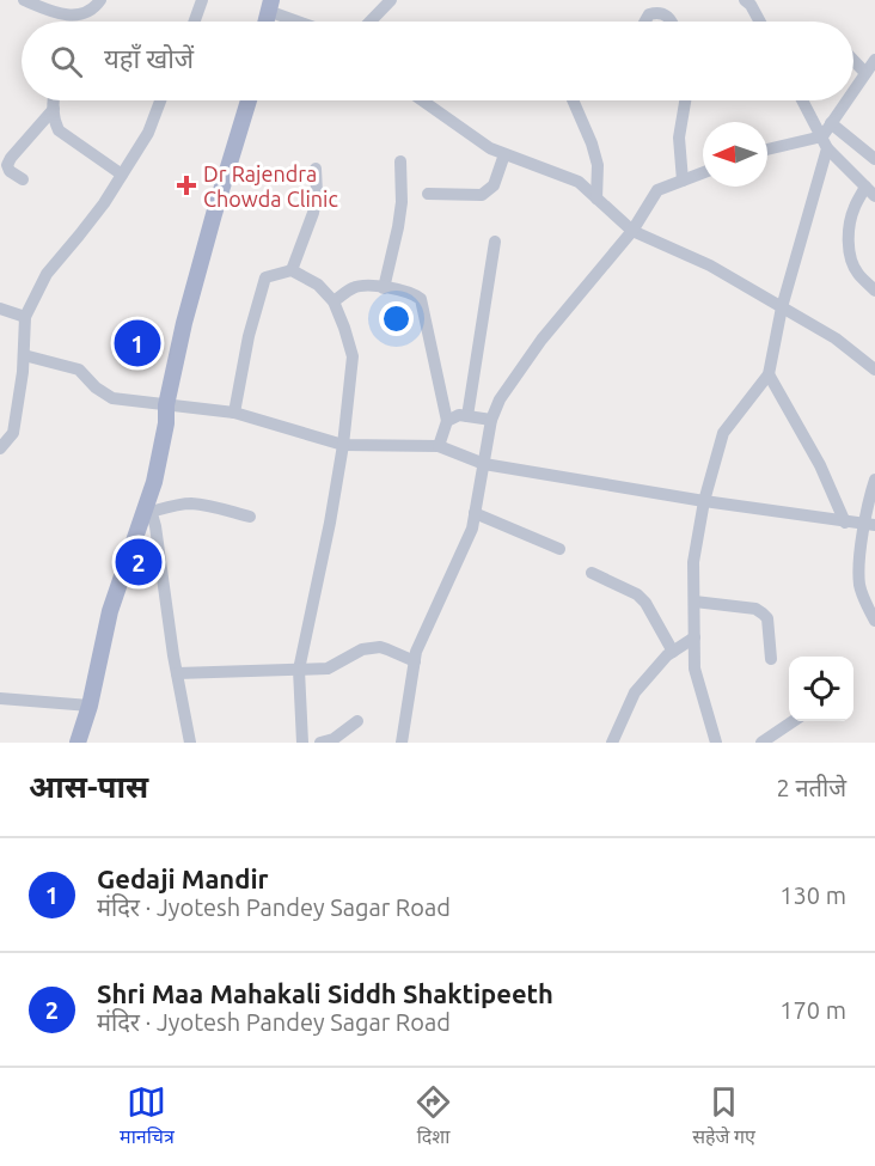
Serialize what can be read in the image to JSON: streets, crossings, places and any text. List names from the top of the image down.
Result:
{
  "places": {
    "health": ["Dr Rajendra Chowda Clinic"]
  },
  "north": "left",
  "page": {
    "search": "यहाँ खोजें",
    "pins": ["1", "2"],
    "heading": ["आस-पास", "2 नतीजे"],
    "list": [
      {
        "mark": "1",
        "name": "Gedaji Mandir",
        "note": "मंदिर · Jyotesh Pandey Sagar Road",
        "value": "130 m"
      },
      {
        "mark": "2",
        "name": "Shri Maa Mahakali Siddh Shaktipeeth",
        "note": "मंदिर · Jyotesh Pandey Sagar Road",
        "value": "170 m"
      }
    ],
    "nav": ["मानचित्र", "दिशा", "सहेजे गए"]
  }
}
